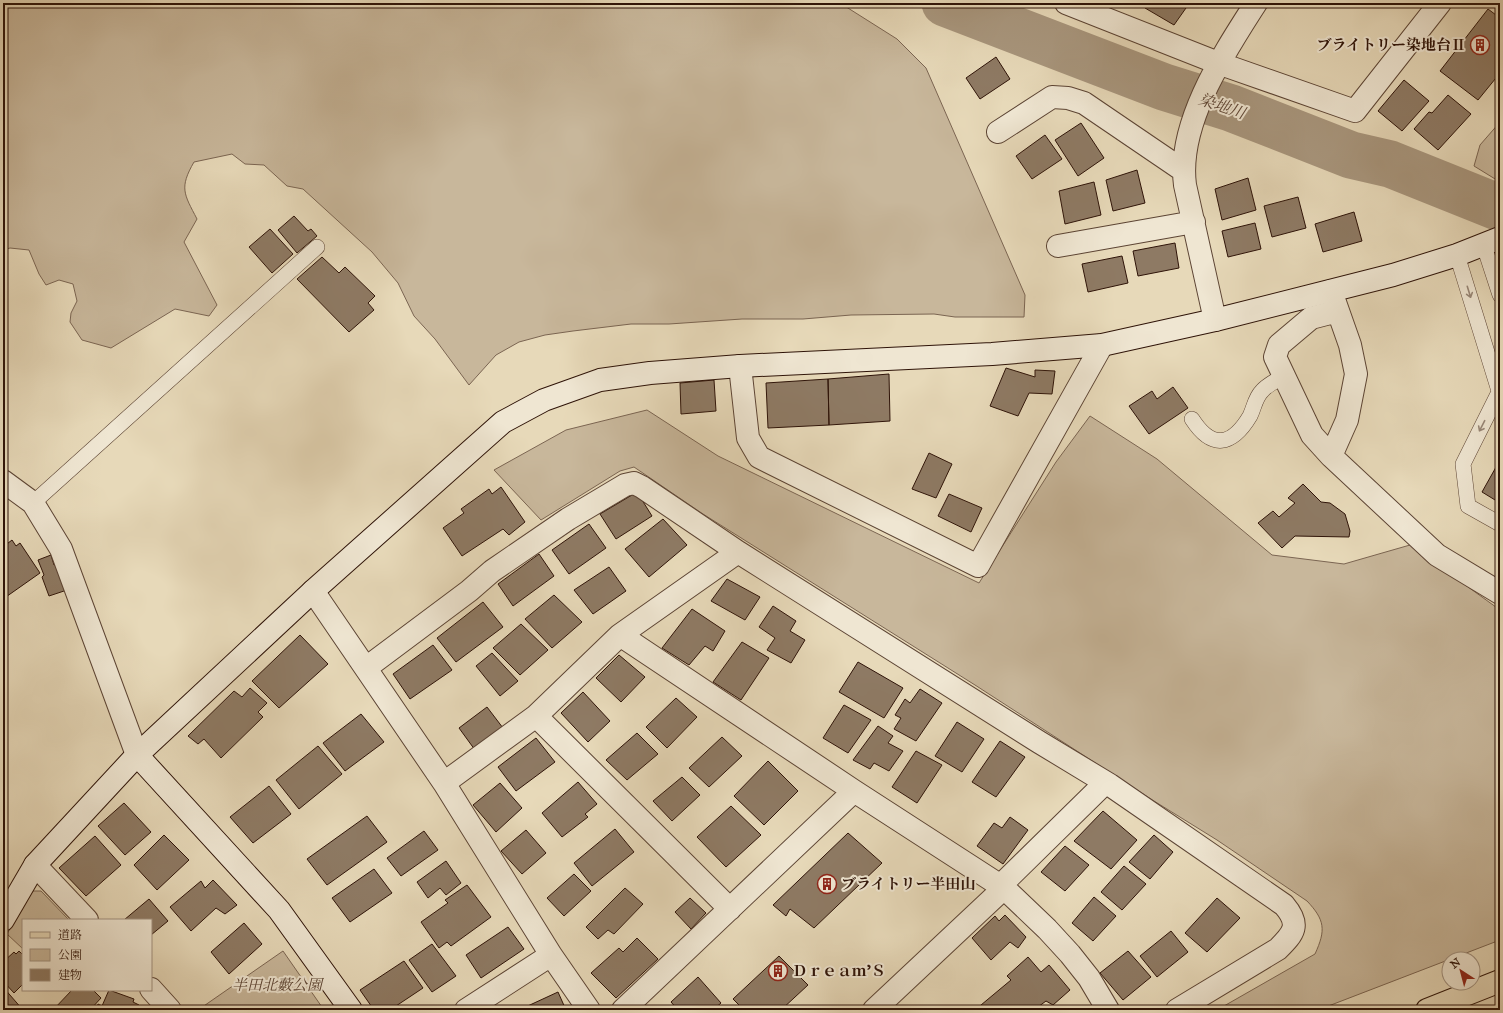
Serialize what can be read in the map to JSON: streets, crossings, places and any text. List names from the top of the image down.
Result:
{
  "water": ["染地川"],
  "parks": ["半田北藪公園"],
  "places": {
    "building": ["ブライトリー染地台Ⅱ", "ブライトリー半田山", "Ｄｒｅａｍ’Ｓ"]
  },
  "legend": ["道路", "公園", "建物"],
  "north": "top left"
}
